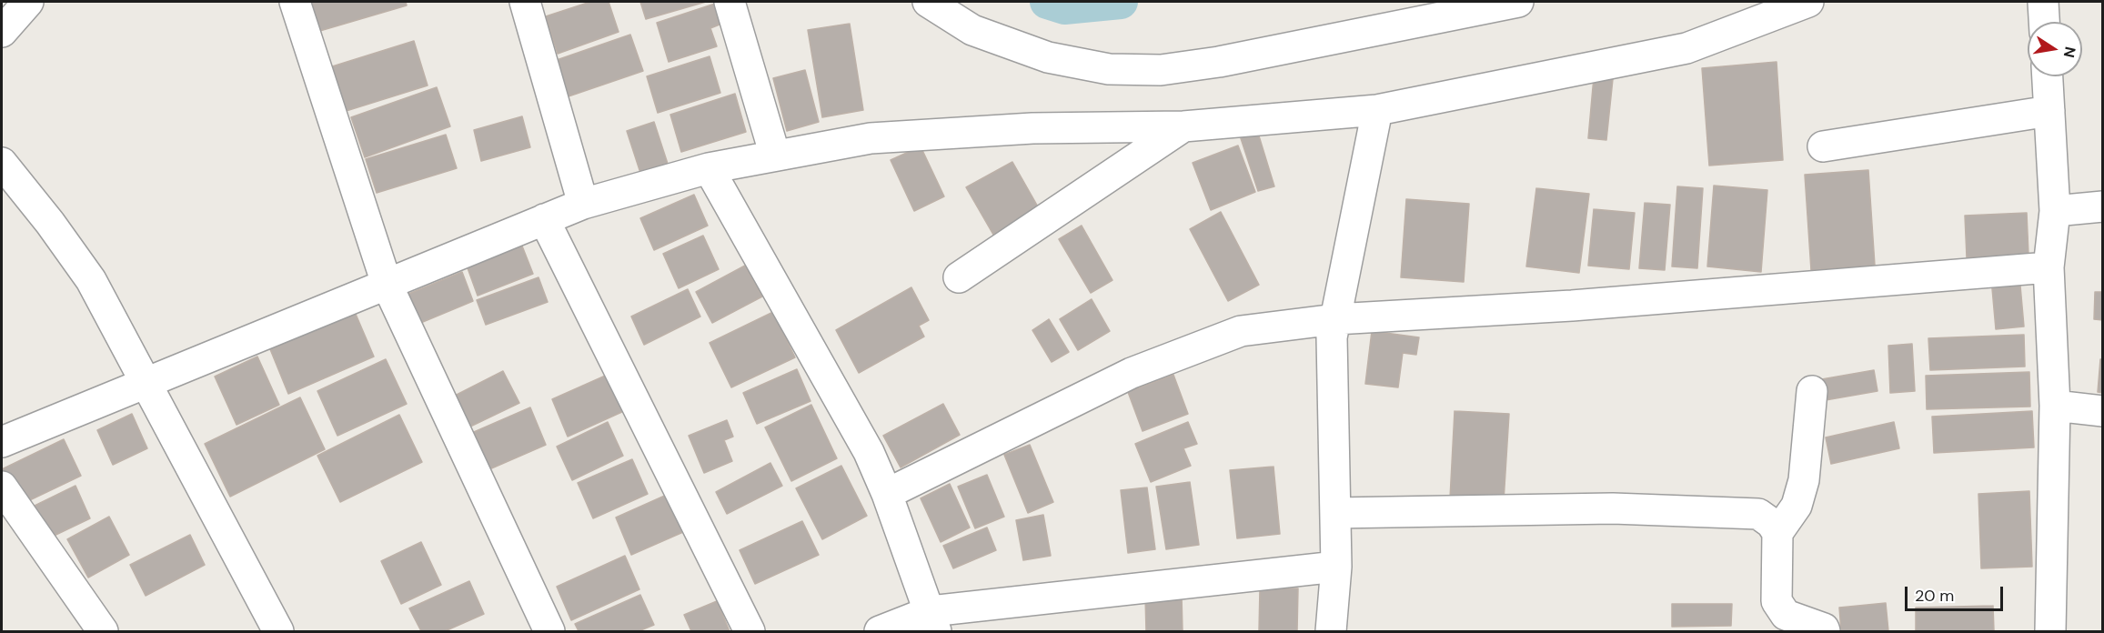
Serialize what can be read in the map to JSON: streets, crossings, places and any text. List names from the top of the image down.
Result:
{
  "scale_bar": "20 m",
  "north": "right"
}
